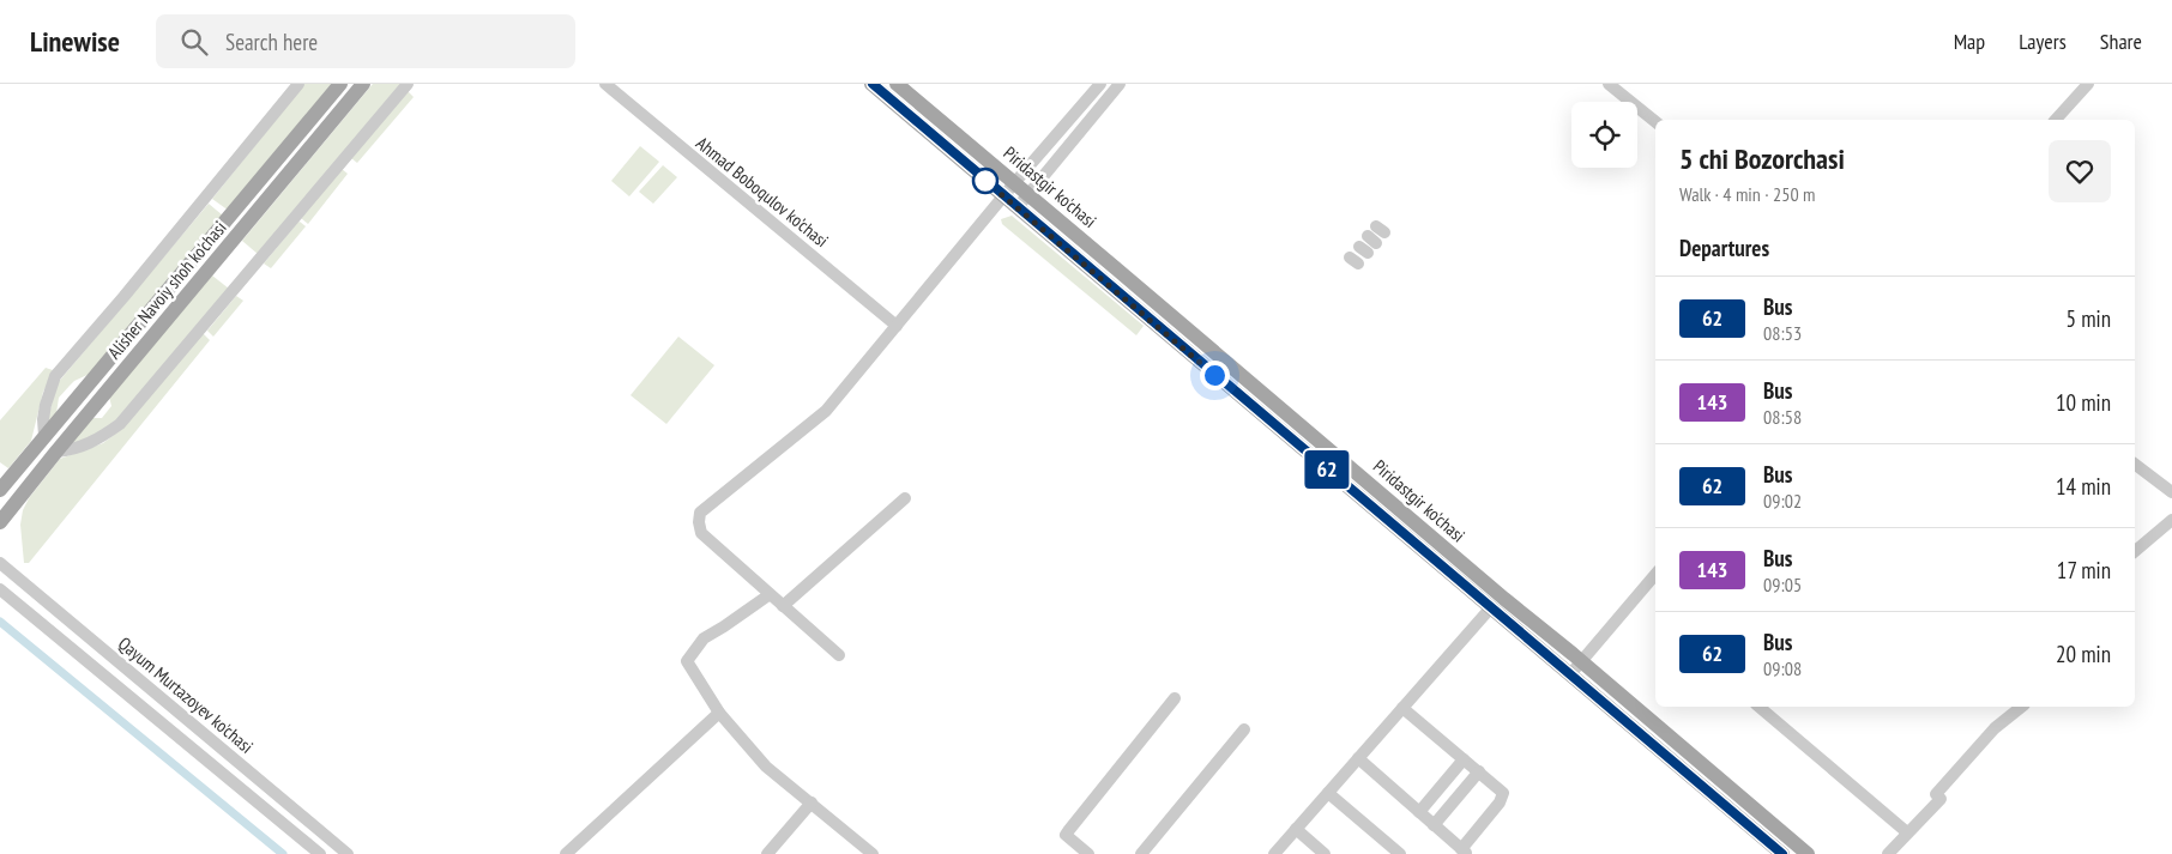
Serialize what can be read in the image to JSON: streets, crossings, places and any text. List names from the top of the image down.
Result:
{
  "streets": {
    "main road": ["Piridastgir ko'chasi", "Alisher Navoiy shoh ko'chasi"],
    "street": ["Ahmad Boboqulov ko'chasi", "Qayum Murtazoyev ko'chasi"]
  },
  "lines": ["bus line 62"],
  "page": {
    "header": "Linewise",
    "search": "Search here",
    "nav": ["Map", "Layers", "Share"],
    "on_map": "62",
    "heading": [
      ["5 chi Bozorchasi", "Walk · 4 min · 250 m"],
      "Departures"
    ],
    "list": [
      {
        "mark": "62",
        "name": "Bus",
        "note": "08:53",
        "value": "5 min"
      },
      {
        "mark": "143",
        "name": "Bus",
        "note": "08:58",
        "value": "10 min"
      },
      {
        "mark": "62",
        "name": "Bus",
        "note": "09:02",
        "value": "14 min"
      },
      {
        "mark": "143",
        "name": "Bus",
        "note": "09:05",
        "value": "17 min"
      },
      {
        "mark": "62",
        "name": "Bus",
        "note": "09:08",
        "value": "20 min"
      }
    ]
  }
}
